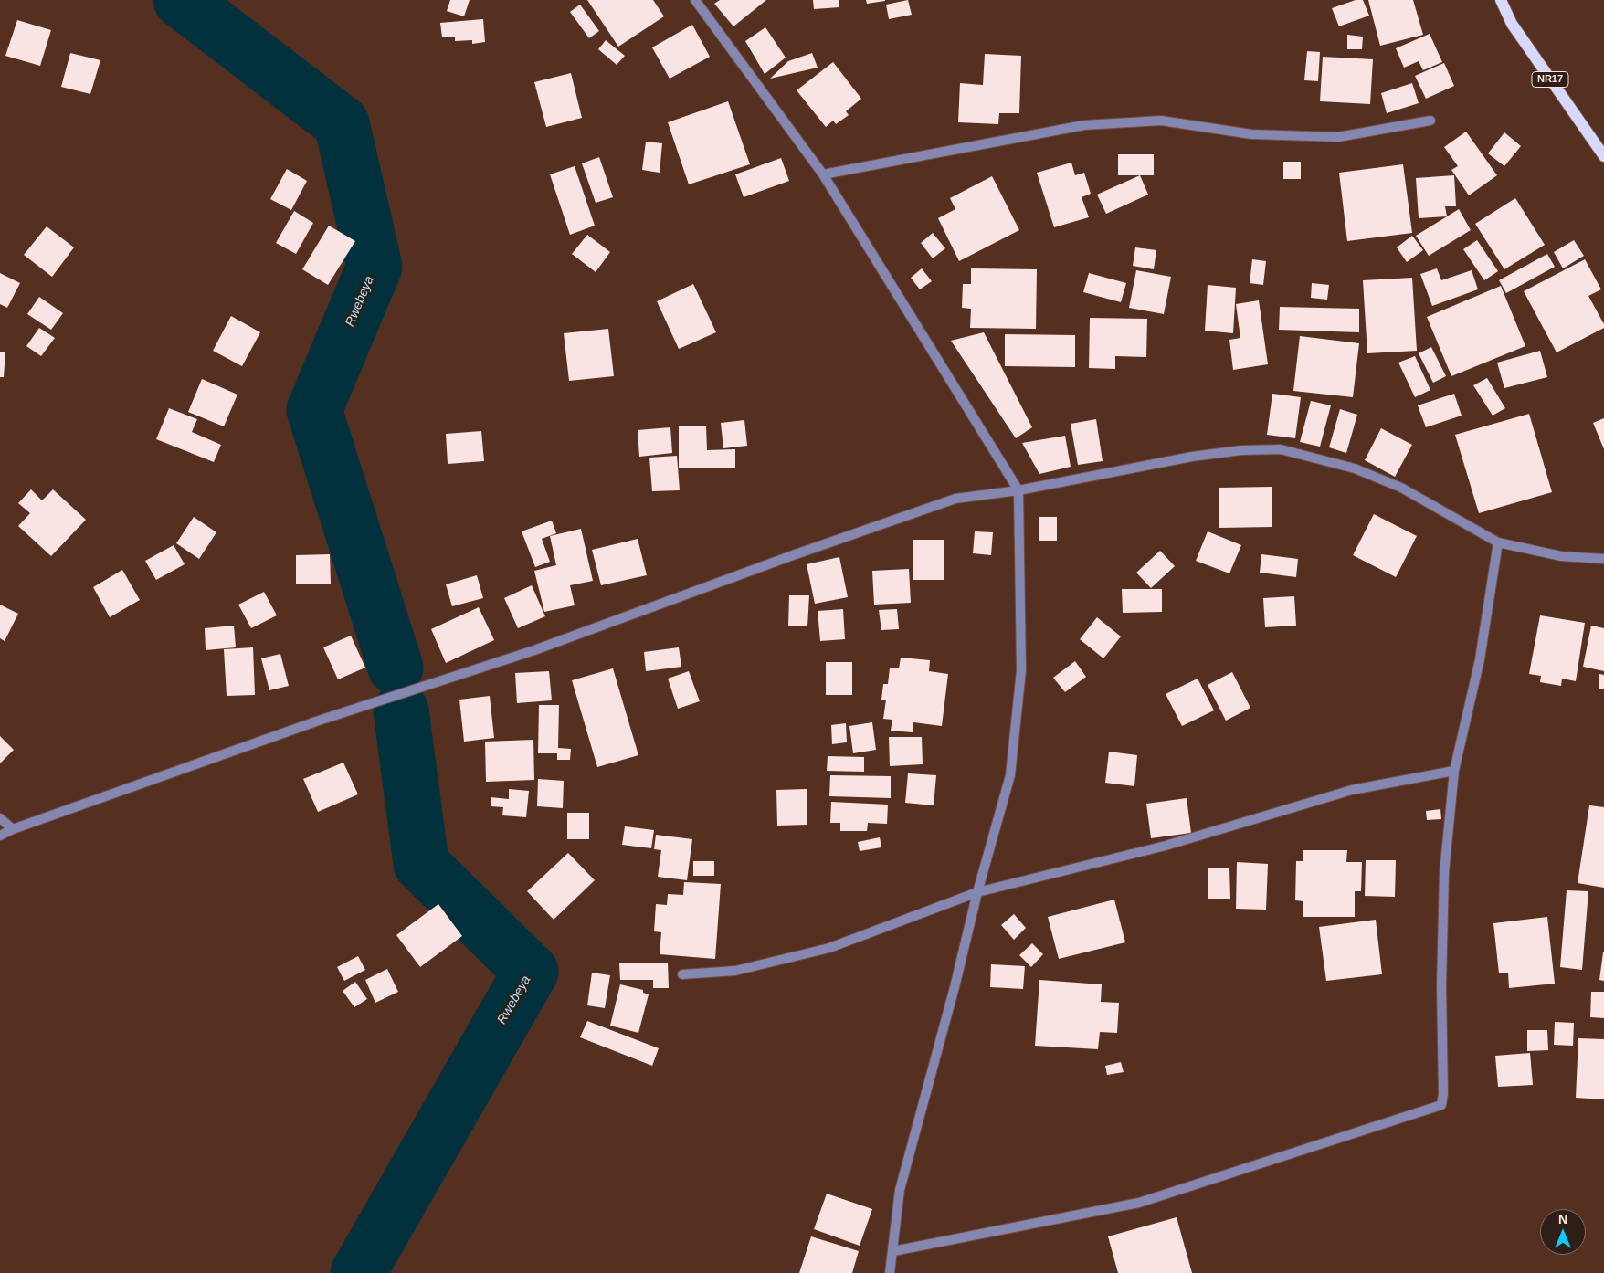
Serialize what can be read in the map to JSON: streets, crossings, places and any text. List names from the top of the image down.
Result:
{
  "streets": {
    "main road": ["NR17"]
  },
  "water": ["Rwebeya"],
  "north": "top"
}
